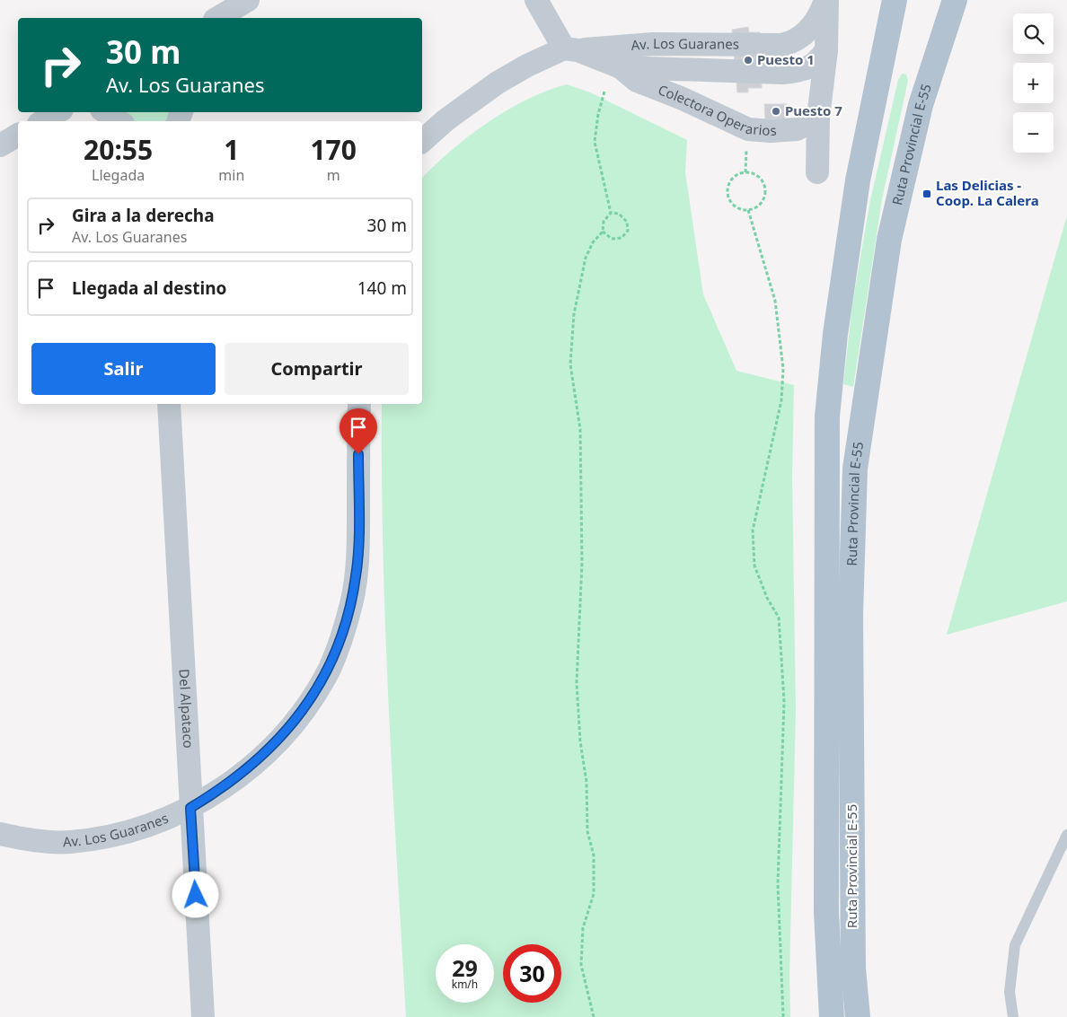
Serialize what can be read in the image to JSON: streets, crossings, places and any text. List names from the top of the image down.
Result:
{
  "streets": {
    "main road": ["Ruta Provincial E-55"],
    "street": ["Av. Los Guaranes", "Colectora Operarios", "Del Alpataco"]
  },
  "crossings": [
    ["Av. Los Guaranes", "Colectora Operarios"],
    ["Av. Los Guaranes", "Del Alpataco"]
  ],
  "places": {
    "other": ["Puesto 1", "Puesto 7"],
    "transit": ["Las Delicias - Coop. La Calera"]
  },
  "page": {
    "map_buttons": ["+", "−"],
    "turn": ["30 m", "Av. Los Guaranes"],
    "eta": [
      "20:55",
      "Llegada",
      "1",
      "min",
      "170",
      "m"
    ],
    "list": [
      {
        "name": "Gira a la derecha",
        "note": "Av. Los Guaranes",
        "value": "30 m"
      },
      {
        "name": "Llegada al destino",
        "value": "140 m"
      }
    ],
    "buttons": ["Salir", "Compartir"],
    "speed": "29 km/h",
    "limit": "30"
  }
}
